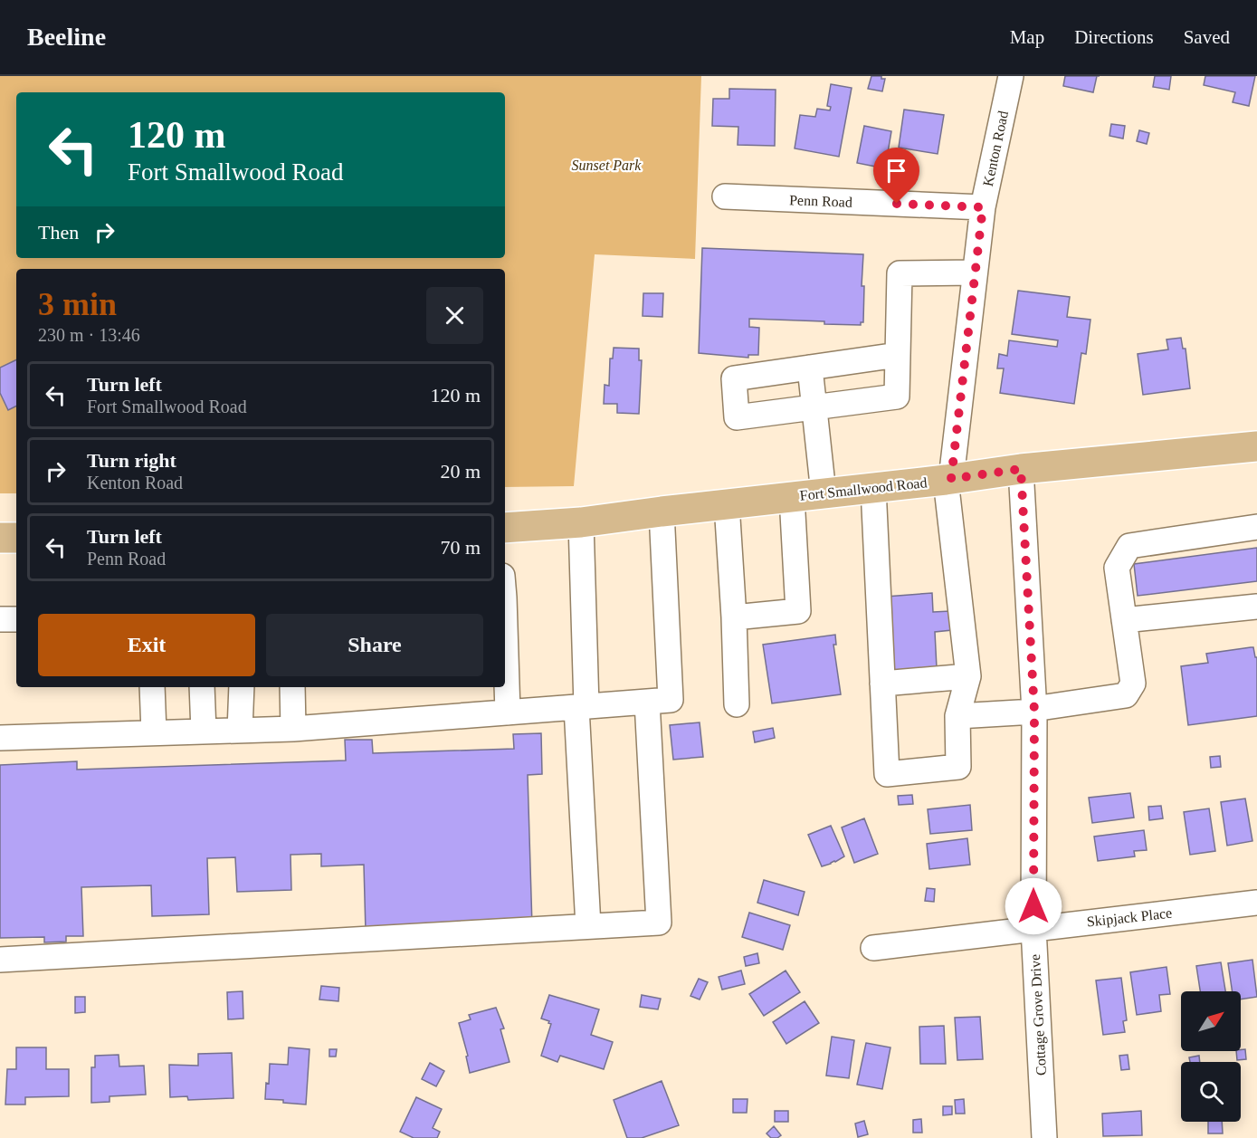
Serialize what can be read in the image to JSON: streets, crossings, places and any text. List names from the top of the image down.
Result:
{
  "streets": {
    "main road": ["Fort Smallwood Road"],
    "street": [
      "Kenton Road",
      "Penn Road",
      "Skipjack Place",
      "Cottage Grove Drive"
    ]
  },
  "crossings": [
    ["Kenton Road", "Penn Road"],
    ["Kenton Road", "Fort Smallwood Road"],
    ["Fort Smallwood Road", "Cottage Grove Drive"],
    ["Skipjack Place", "Cottage Grove Drive"]
  ],
  "parks": ["Sunset Park"],
  "north": "top right",
  "page": {
    "header": "Beeline",
    "nav": ["Map", "Directions", "Saved"],
    "turn": ["120 m", "Fort Smallwood Road"],
    "then": "Then",
    "heading": ["3 min", "230 m · 13:46"],
    "list": [
      {
        "name": "Turn left",
        "note": "Fort Smallwood Road",
        "value": "120 m"
      },
      {
        "name": "Turn right",
        "note": "Kenton Road",
        "value": "20 m"
      },
      {
        "name": "Turn left",
        "note": "Penn Road",
        "value": "70 m"
      }
    ],
    "buttons": ["Exit", "Share"]
  }
}
